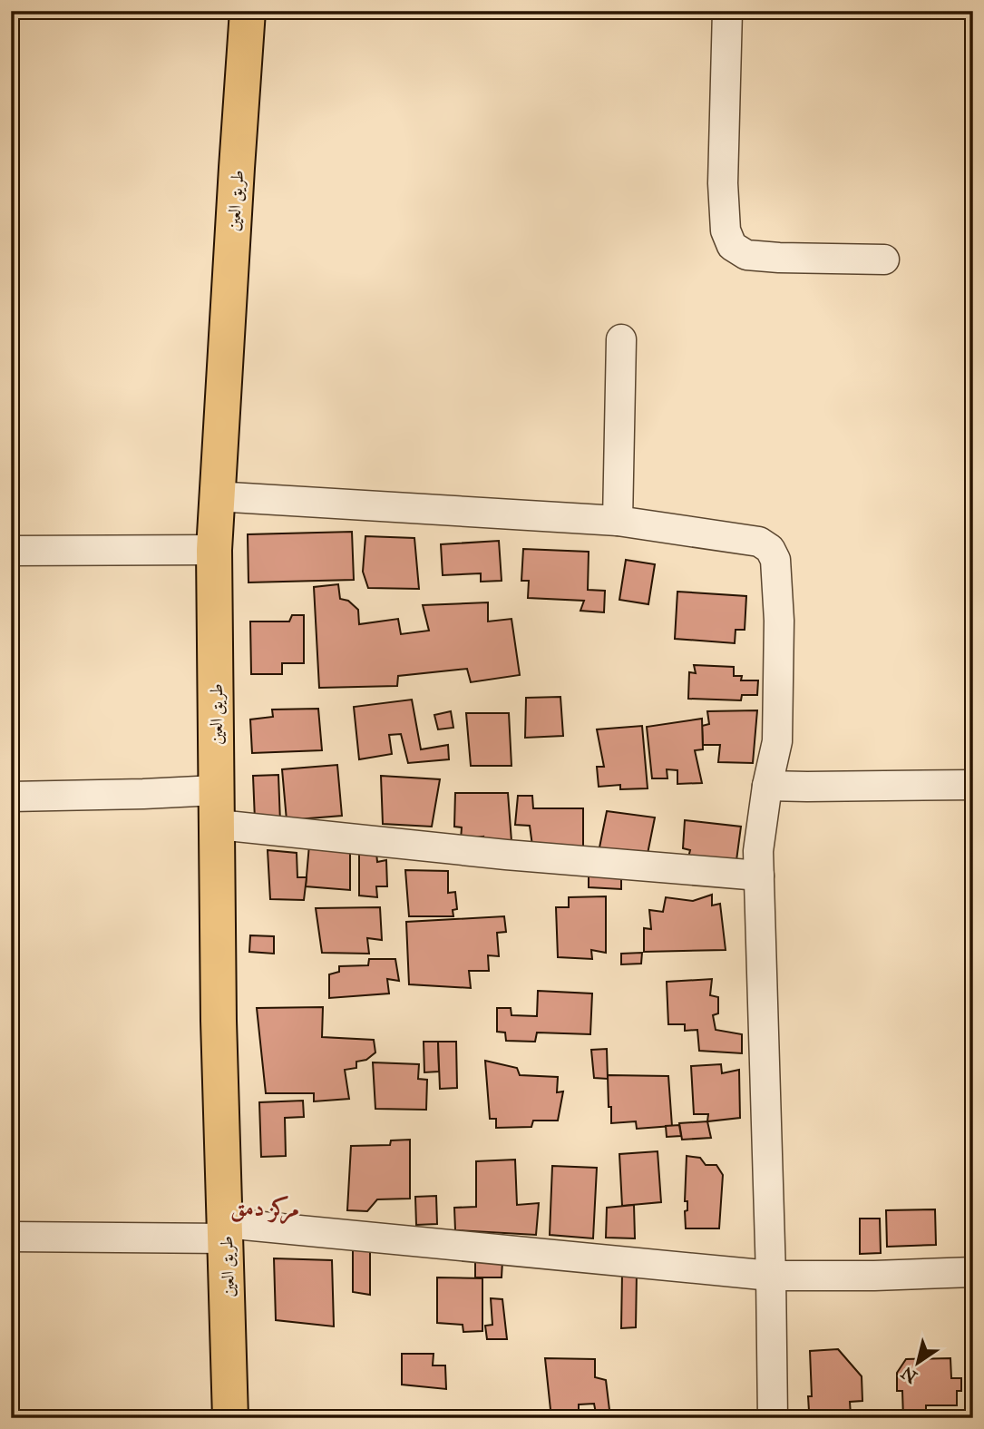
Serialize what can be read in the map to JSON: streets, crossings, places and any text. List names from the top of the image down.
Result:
{
  "streets": {
    "main road": ["طريق العين"]
  },
  "districts": ["مركز دمق"],
  "north": "bottom left"
}
